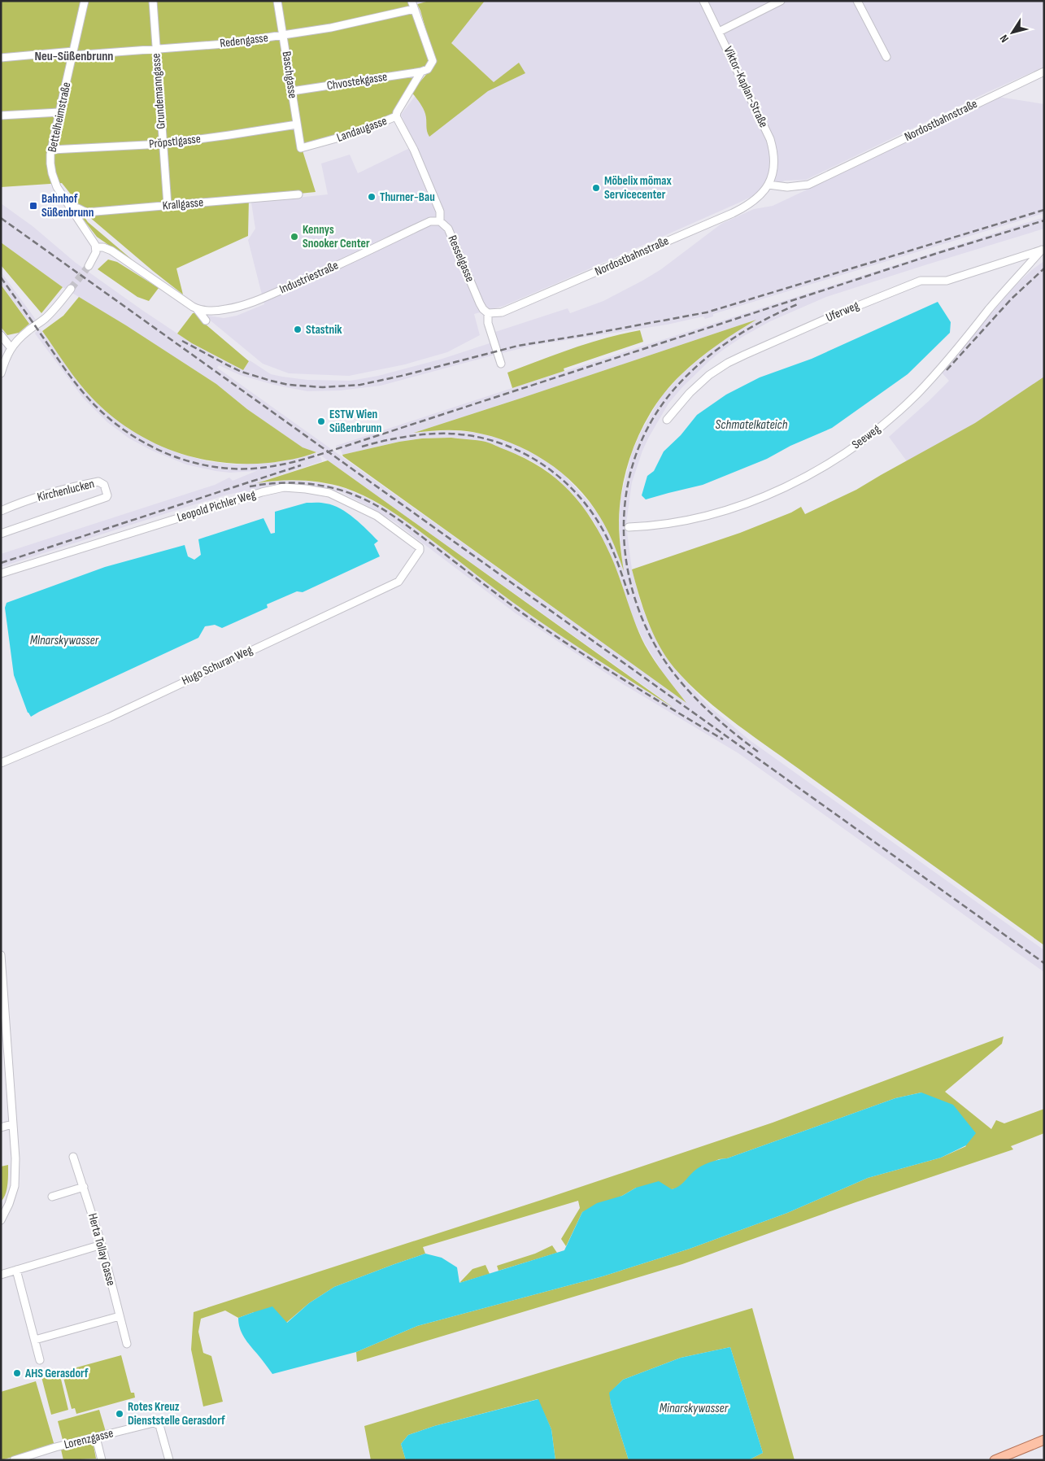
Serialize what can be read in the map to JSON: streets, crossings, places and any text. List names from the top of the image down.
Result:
{
  "streets": {
    "street": [
      "Redengasse",
      "Baschgasse",
      "Chvostekgasse",
      "Viktor-Kaplan-Straße",
      "Grundemanngasse",
      "Bettelheimstraße",
      "Nordostbahnstraße",
      "Landaugasse",
      "Pröpstlgasse",
      "Krallgasse",
      "Resselgasse",
      "Industriestraße",
      "Uferweg",
      "Seeweg",
      "Kirchenlucken",
      "Leopold Pichler Weg",
      "Hugo Schuran Weg",
      "Herta Tollay Gasse",
      "Lorenzgasse"
    ]
  },
  "crossings": [
    ["Redengasse", "Baschgasse"],
    ["Redengasse", "Grundemanngasse"],
    ["Redengasse", "Bettelheimstraße"],
    ["Redengasse", "Landaugasse"],
    ["Baschgasse", "Chvostekgasse"],
    ["Baschgasse", "Landaugasse"],
    ["Baschgasse", "Pröpstlgasse"],
    ["Chvostekgasse", "Landaugasse"],
    ["Viktor-Kaplan-Straße", "Nordostbahnstraße"],
    ["Grundemanngasse", "Pröpstlgasse"],
    ["Grundemanngasse", "Krallgasse"],
    ["Bettelheimstraße", "Pröpstlgasse"],
    ["Bettelheimstraße", "Krallgasse"],
    ["Nordostbahnstraße", "Resselgasse"],
    ["Landaugasse", "Resselgasse"],
    ["Resselgasse", "Industriestraße"],
    ["Uferweg", "Seeweg"],
    ["Leopold Pichler Weg", "Hugo Schuran Weg"]
  ],
  "districts": ["Neu-Süßenbrunn"],
  "water": ["Schmatelkateich", "Mlnarskywasser", "Minarskywasser"],
  "places": {
    "other": [
      "Möbelix mömax Servicecenter",
      "Thurner-Bau",
      "Kennys Snooker Center",
      "Stastnik",
      "ESTW Wien Süßenbrunn",
      "AHS Gerasdorf",
      "Rotes Kreuz Dienststelle Gerasdorf"
    ],
    "transit": ["Bahnhof Süßenbrunn"]
  },
  "north": "bottom left"
}
